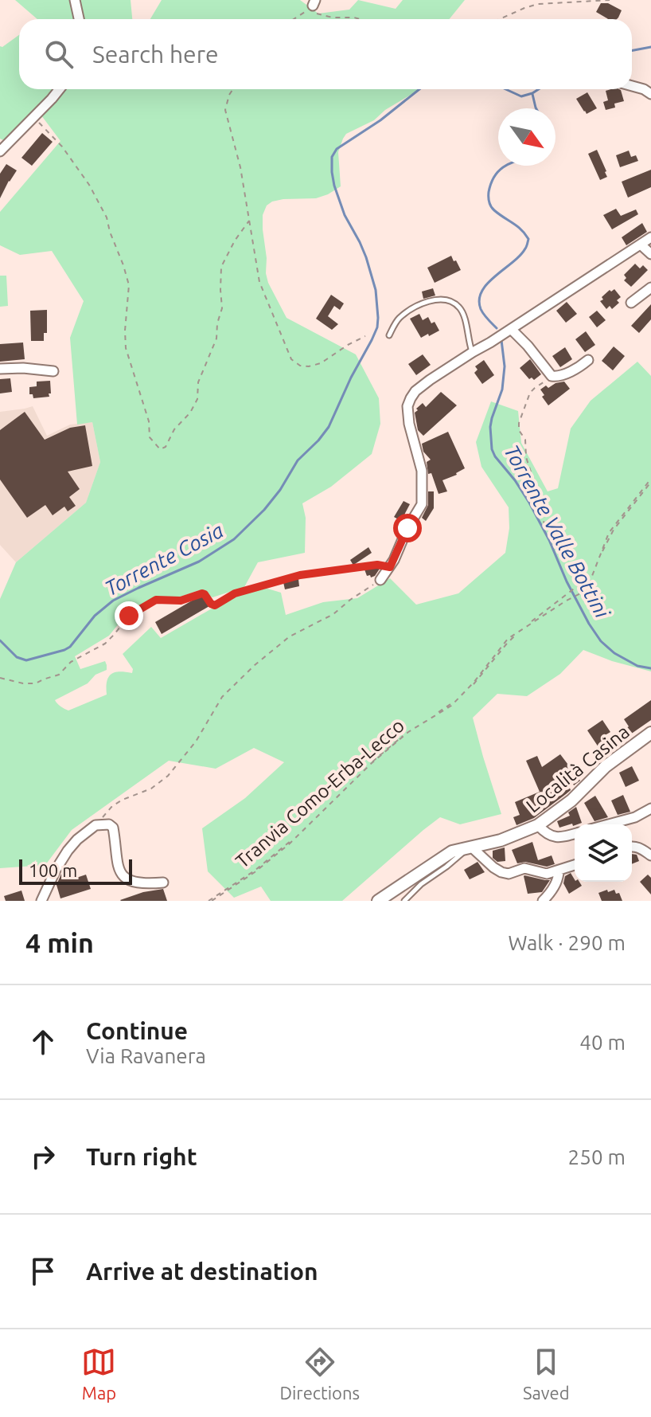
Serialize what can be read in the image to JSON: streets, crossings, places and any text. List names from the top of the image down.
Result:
{
  "streets": {
    "street": ["Località Casina"],
    "path": ["Tranvia Como-Erba-Lecco"]
  },
  "water": ["Torrente Valle Bottini", "Torrente Cosia"],
  "scale_bar": "100 m",
  "north": "bottom right",
  "page": {
    "search": "Search here",
    "scale": "100 m",
    "heading": ["4 min", "Walk · 290 m"],
    "list": [
      ["Continue", "Via Ravanera", "40 m"],
      ["Turn right", "250 m"],
      "Arrive at destination"
    ],
    "nav": ["Map", "Directions", "Saved"]
  }
}
